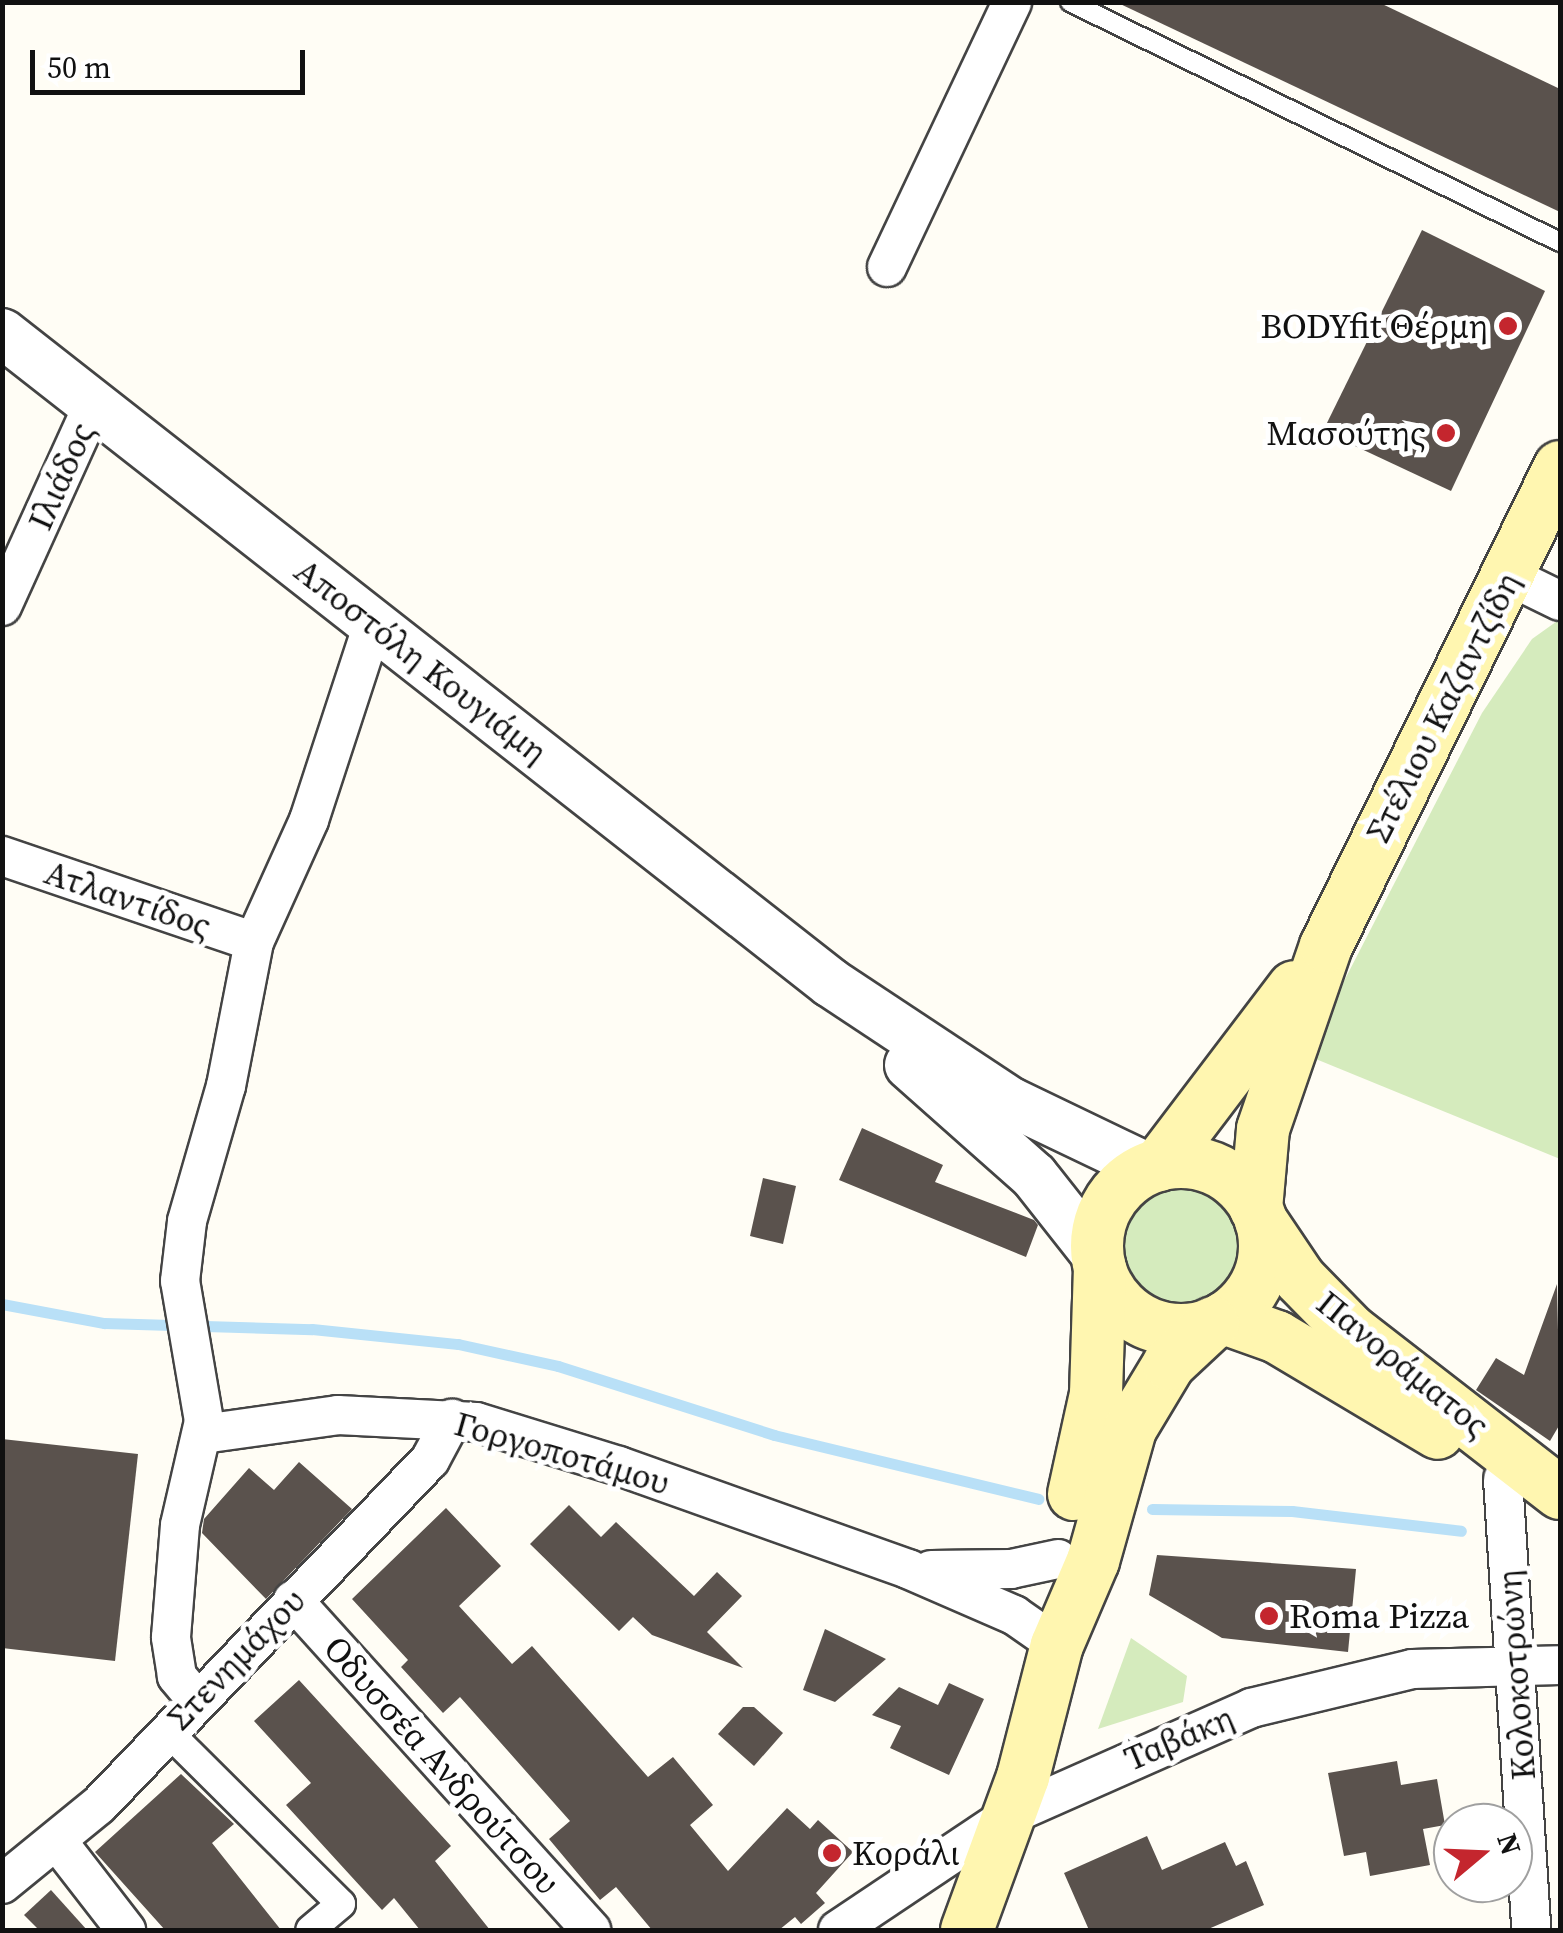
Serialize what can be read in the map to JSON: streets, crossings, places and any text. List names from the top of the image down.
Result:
{
  "streets": {
    "main road": ["Στέλιου Καζαντζίδη", "Πανοράματος"],
    "street": [
      "Ιλιάδος",
      "Αποστόλη Κουγιάμη",
      "Ατλαντίδος",
      "Γοργοποτάμου",
      "Στενημάχου",
      "Κολοκοτρώνη",
      "Ταβάκη",
      "Οδυσσέα Ανδρούτσου"
    ]
  },
  "crossings": [
    ["Ιλιάδος", "Αποστόλη Κουγιάμη"],
    ["Αποστόλη Κουγιάμη", "Στέλιου Καζαντζίδη"],
    ["Αποστόλη Κουγιάμη", "Πανοράματος"],
    ["Στέλιου Καζαντζίδη", "Πανοράματος"],
    ["Πανοράματος", "Κολοκοτρώνη"],
    ["Γοργοποτάμου", "Στενημάχου"],
    ["Στενημάχου", "Οδυσσέα Ανδρούτσου"],
    ["Κολοκοτρώνη", "Ταβάκη"]
  ],
  "places": [
    "BODYfit Θέρμη",
    "Μασούτης",
    "Roma Pizza",
    "Κοράλι"
  ],
  "scale_bar": "50 m",
  "north": "right"
}
